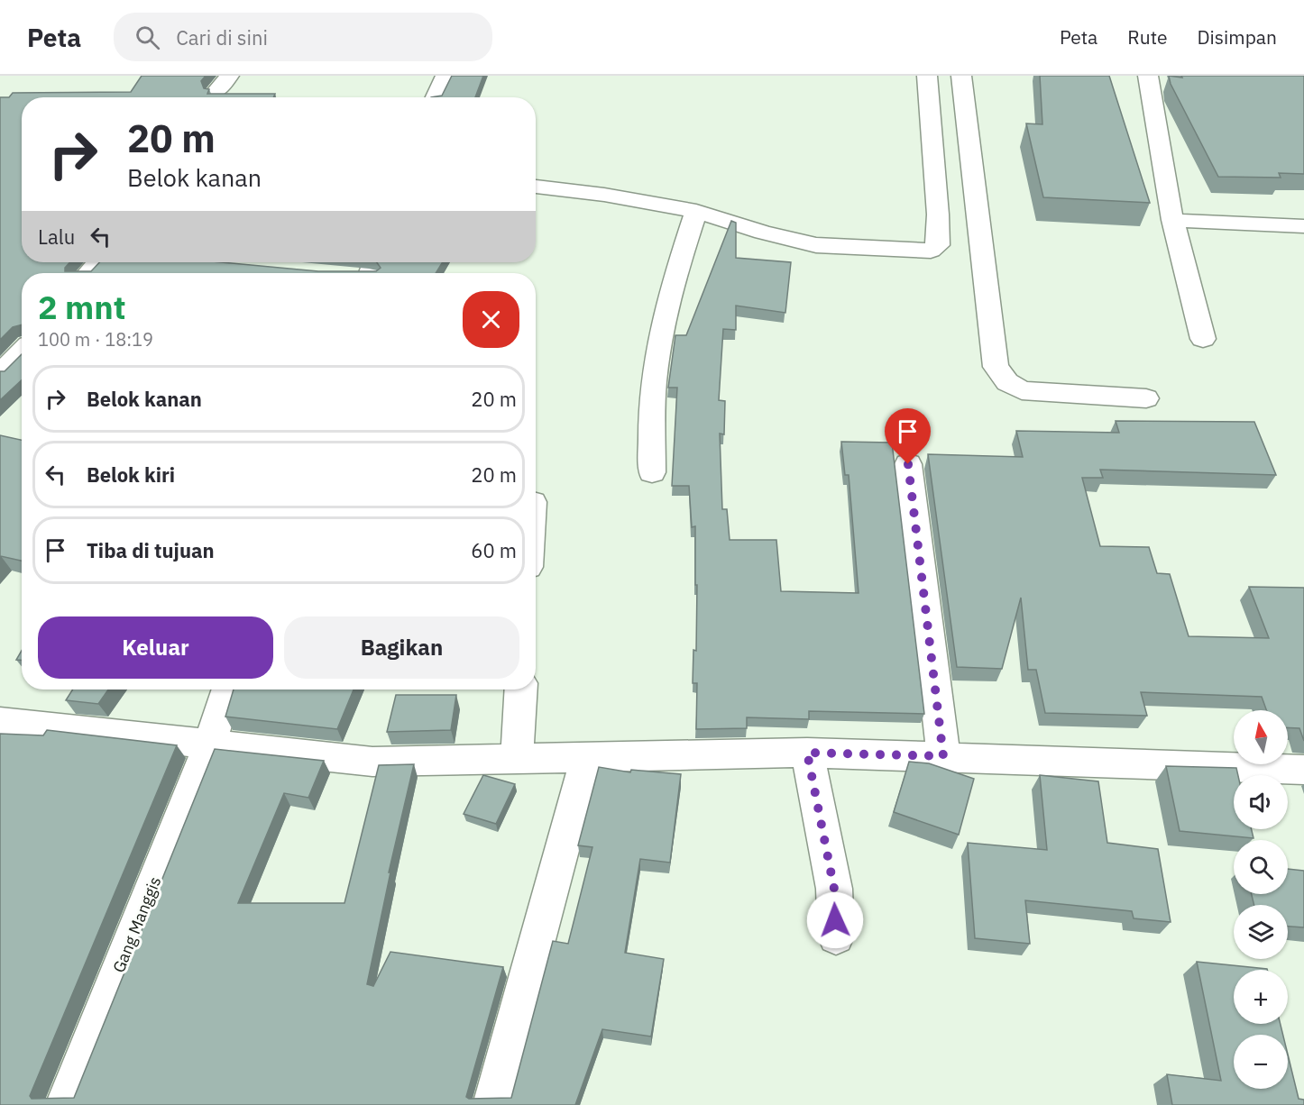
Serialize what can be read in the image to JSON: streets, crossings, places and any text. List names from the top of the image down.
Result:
{
  "streets": {
    "street": ["Gang Manggis"]
  },
  "north": "top",
  "page": {
    "header": "Peta",
    "search": "Cari di sini",
    "nav": ["Peta", "Rute", "Disimpan"],
    "turn": ["20 m", "Belok kanan"],
    "then": "Lalu",
    "heading": ["2 mnt", "100 m · 18:19"],
    "list": [
      {
        "name": "Belok kanan",
        "value": "20 m"
      },
      {
        "name": "Belok kiri",
        "value": "20 m"
      },
      {
        "name": "Tiba di tujuan",
        "value": "60 m"
      }
    ],
    "buttons": ["Keluar", "Bagikan"],
    "map_buttons": ["+", "−"]
  }
}
